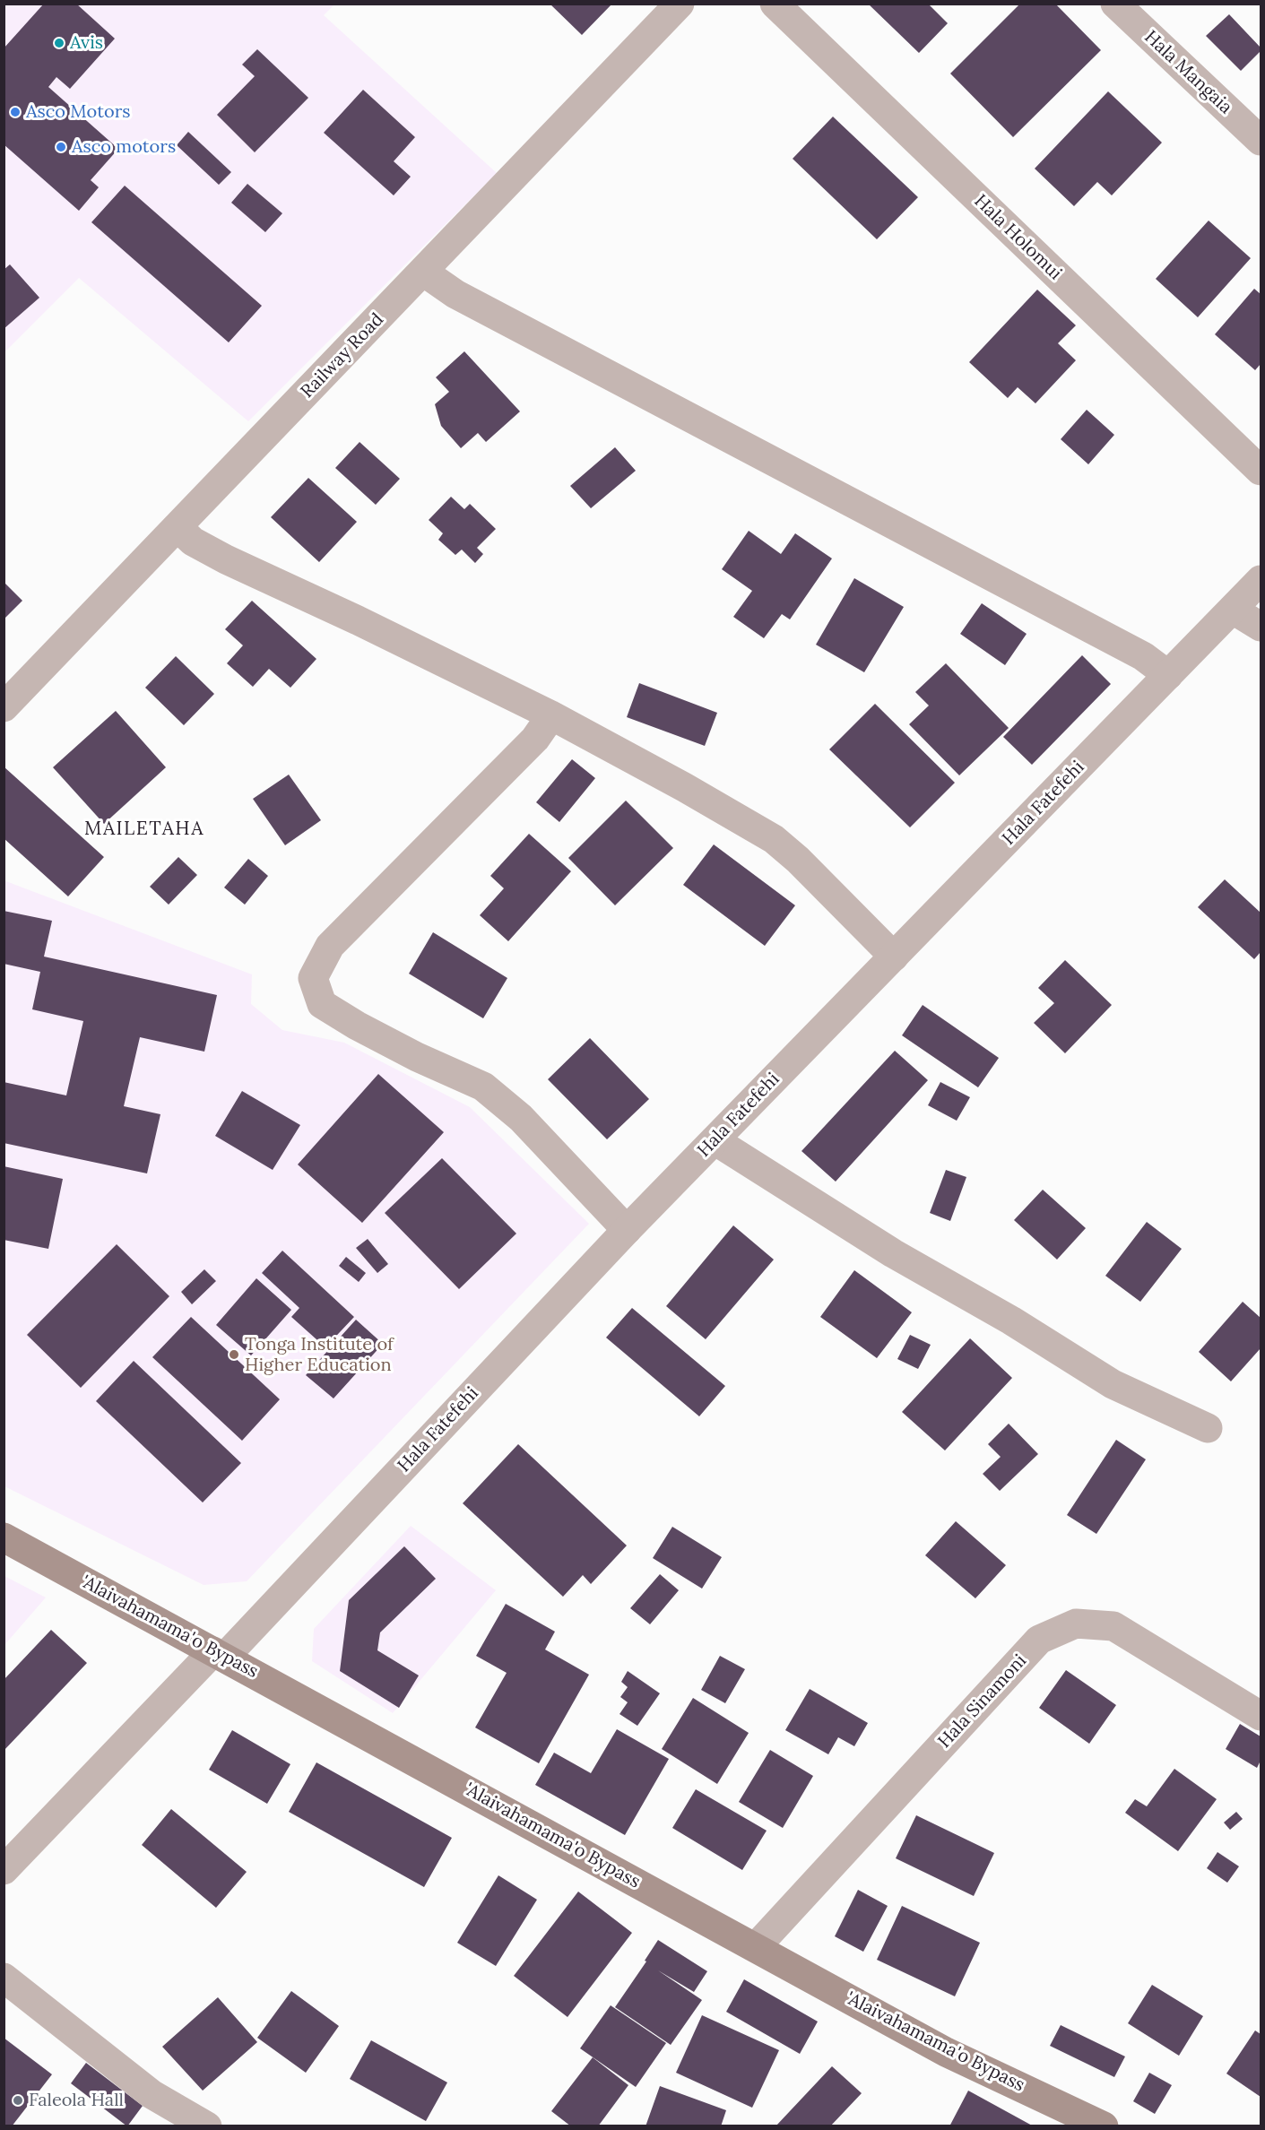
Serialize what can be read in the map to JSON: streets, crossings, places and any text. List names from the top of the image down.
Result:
{
  "streets": {
    "main road": ["'Alaivahamama'o Bypass"],
    "street": [
      "Hala Mangaia",
      "Hala Holomui",
      "Railway Road",
      "Hala Fatefehi",
      "Hala Sinamoni"
    ]
  },
  "crossings": [
    ["Hala Fatefehi", "'Alaivahamama'o Bypass"],
    ["'Alaivahamama'o Bypass", "Hala Sinamoni"]
  ],
  "districts": ["MAILETAHA"],
  "places": [
    "Avis",
    "Asco Motors",
    "Asco motors",
    "Tonga Institute of Higher Education",
    "Faleola Hall"
  ]
}
